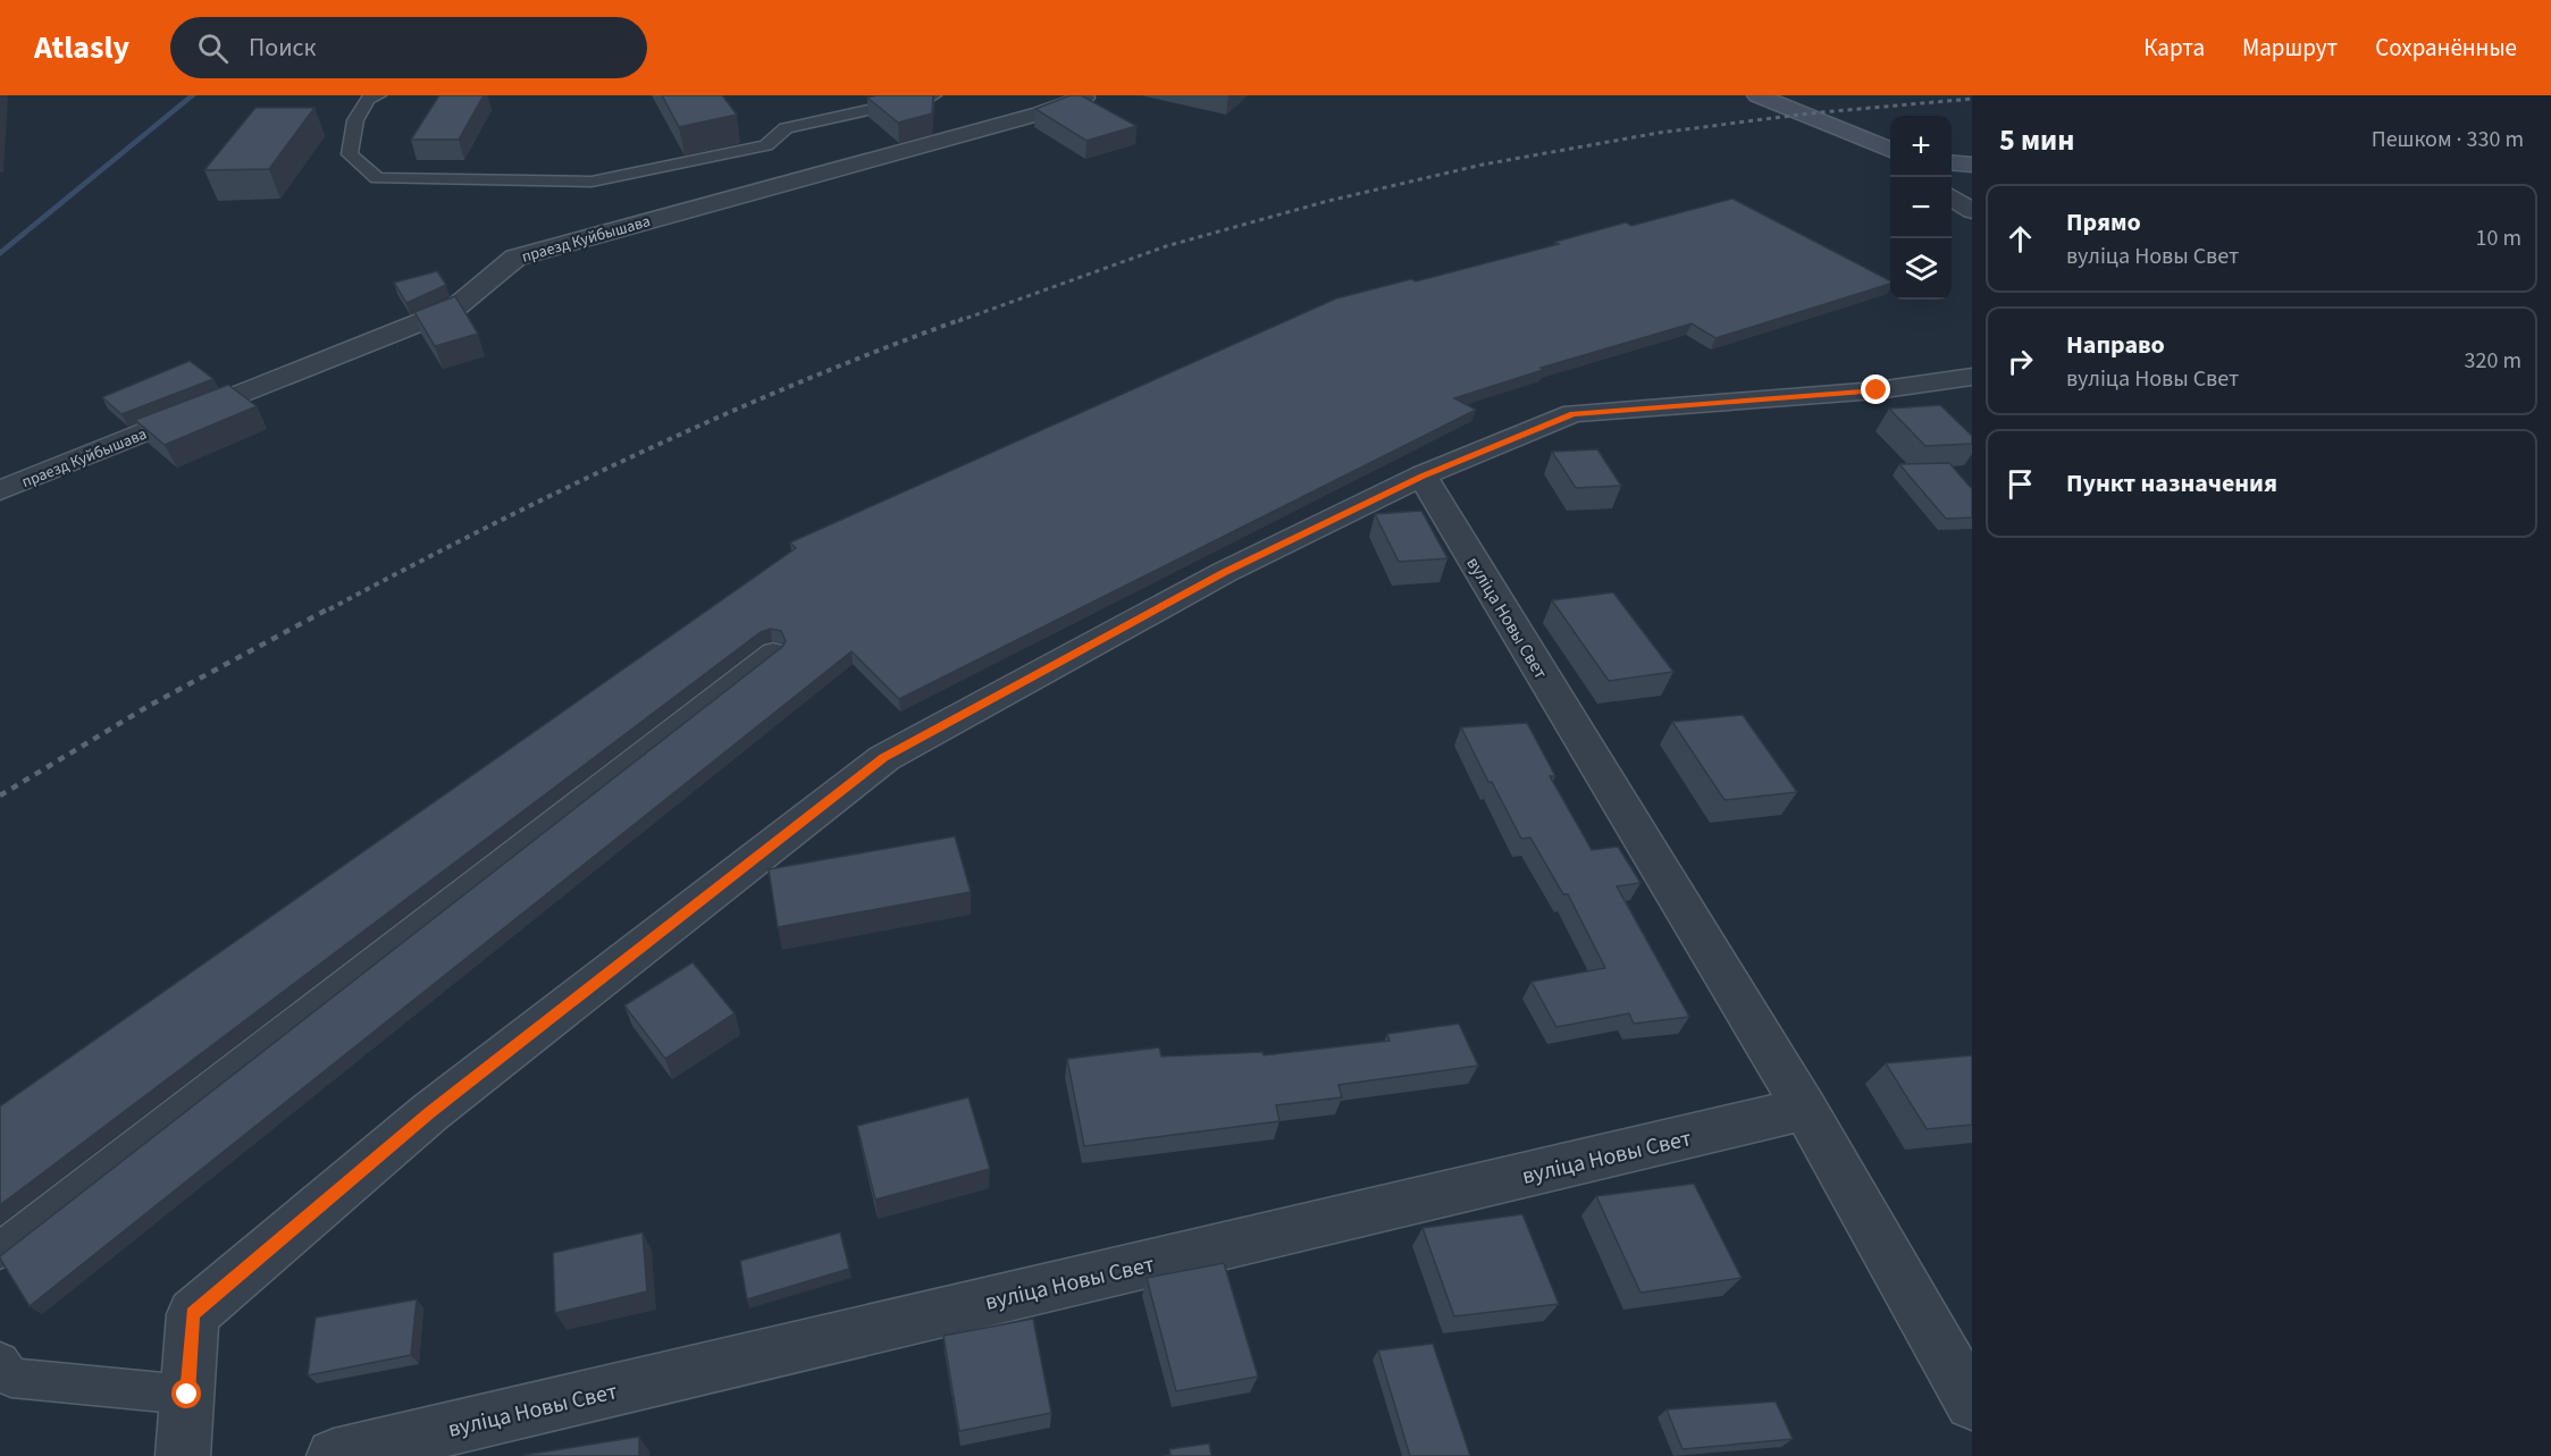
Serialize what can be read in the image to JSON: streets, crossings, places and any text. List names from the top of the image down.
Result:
{
  "streets": {
    "street": ["праезд Куйбышава", "вуліца Новы Свет"]
  },
  "page": {
    "header": "Atlasly",
    "search": "Поиск",
    "nav": ["Карта", "Маршрут", "Сохранённые"],
    "heading": ["5 мин", "Пешком · 330 m"],
    "map_buttons": ["+", "−"],
    "list": [
      ["Прямо", "вуліца Новы Свет", "10 m"],
      ["Направо", "вуліца Новы Свет", "320 m"],
      "Пункт назначения"
    ]
  }
}
